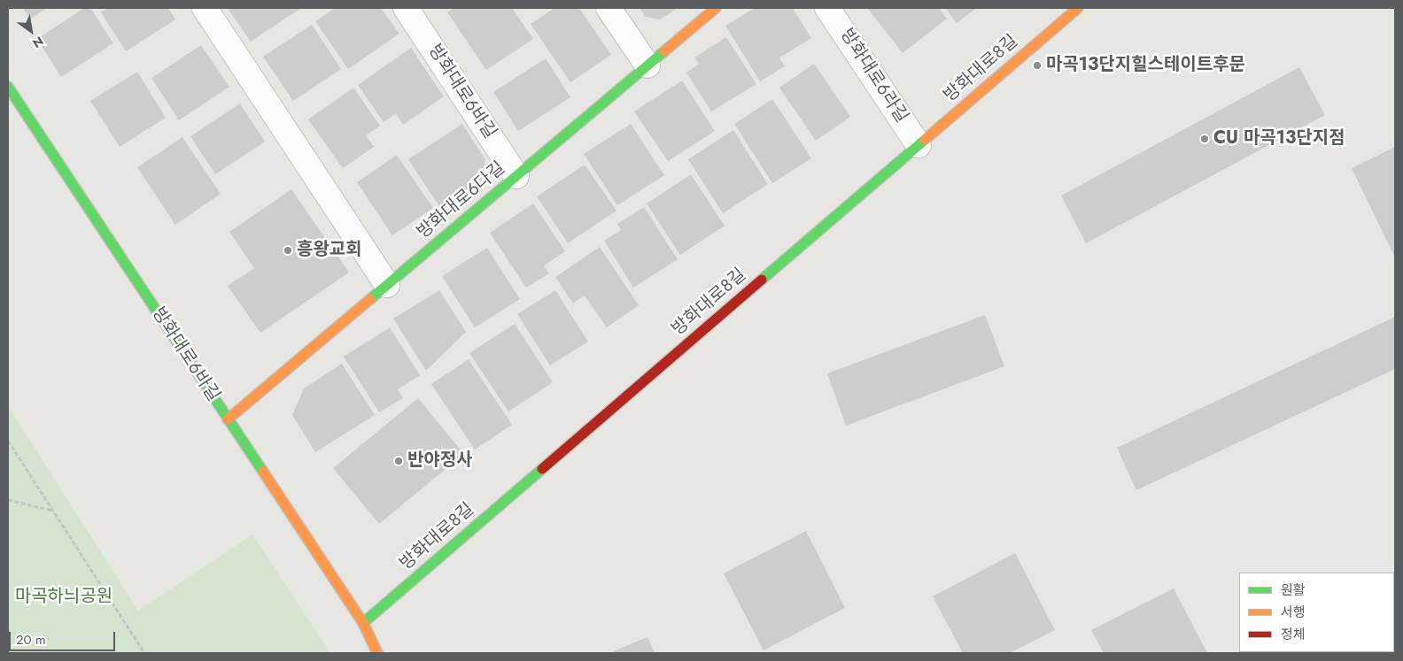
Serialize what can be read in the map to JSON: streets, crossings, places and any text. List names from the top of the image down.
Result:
{
  "streets": {
    "street": [
      "방화대로8길",
      "방화대로6라길",
      "방화대로6바길",
      "방화대로6다길"
    ]
  },
  "crossings": [
    ["방화대로8길", "방화대로6라길"],
    ["방화대로8길", "방화대로6바길"],
    ["방화대로6바길", "방화대로6다길"]
  ],
  "parks": ["마곡하늬공원"],
  "places": [
    "마곡13단지힐스테이트후문",
    "CU 마곡13단지점",
    "흥왕교회",
    "반야정사"
  ],
  "legend": ["원활", "서행", "정체"],
  "scale_bar": "20 m",
  "north": "bottom right"
}
